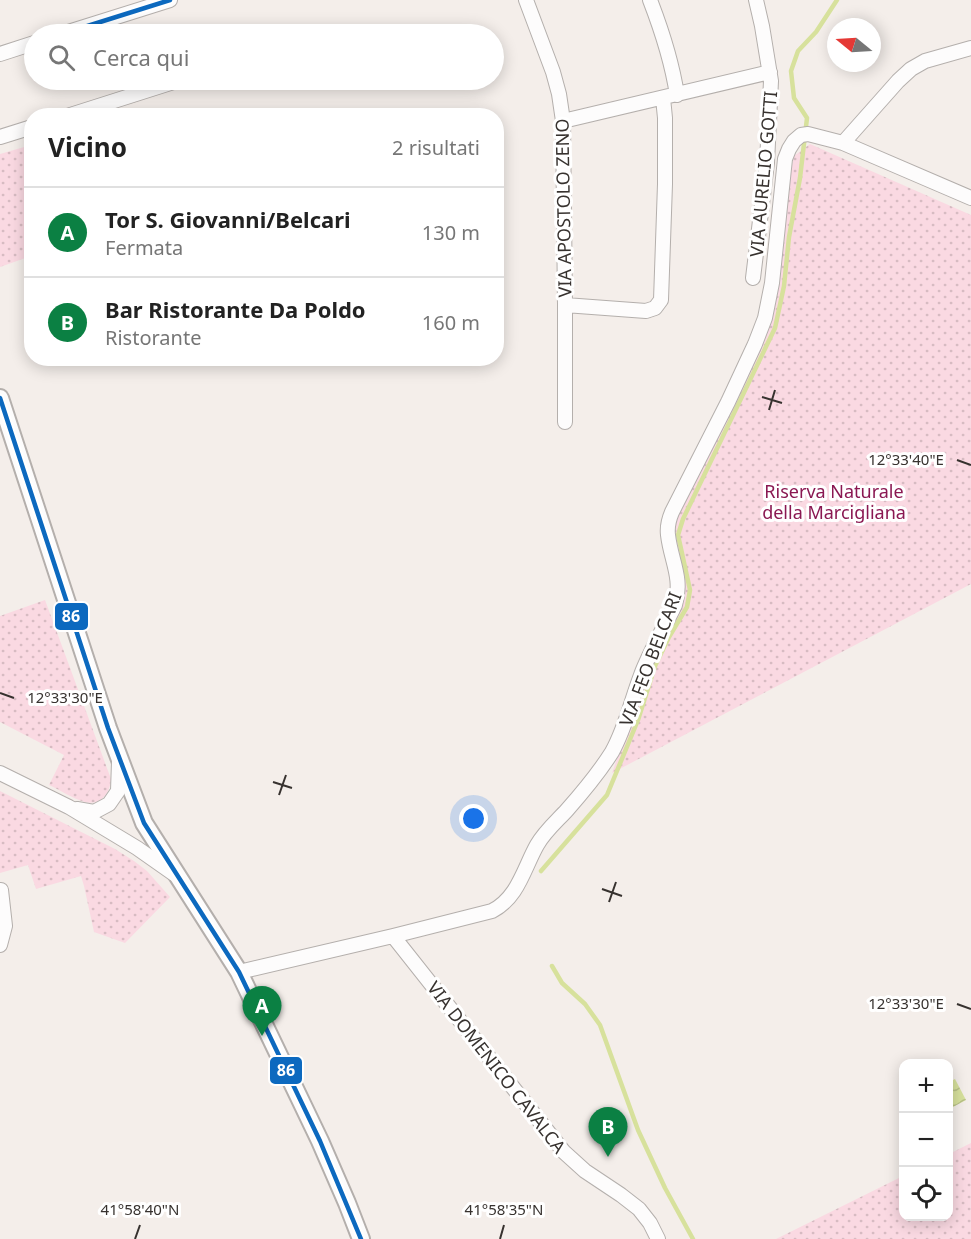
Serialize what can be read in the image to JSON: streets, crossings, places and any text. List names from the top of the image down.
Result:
{
  "streets": {
    "street": [
      "VIA AURELIO GOTTI",
      "VIA APOSTOLO ZENO",
      "VIA FEO BELCARI",
      "VIA DOMENICO CAVALCA"
    ]
  },
  "crossings": [
    ["VIA FEO BELCARI", "VIA DOMENICO CAVALCA"]
  ],
  "parks": ["Riserva Naturale della Marcigliana"],
  "lines": ["transit line 86"],
  "north": "left",
  "page": {
    "search": "Cerca qui",
    "heading": ["Vicino", "2 risultati"],
    "list": [
      {
        "mark": "A",
        "name": "Tor S. Giovanni/Belcari",
        "note": "Fermata",
        "value": "130 m"
      },
      {
        "mark": "B",
        "name": "Bar Ristorante Da Poldo",
        "note": "Ristorante",
        "value": "160 m"
      }
    ],
    "pins": ["A", "B"],
    "map_buttons": ["+", "−"]
  },
  "coordinates": [
    "12°33'40\"E",
    "12°33'30\"E",
    "41°58'40\"N",
    "41°58'35\"N"
  ]
}
